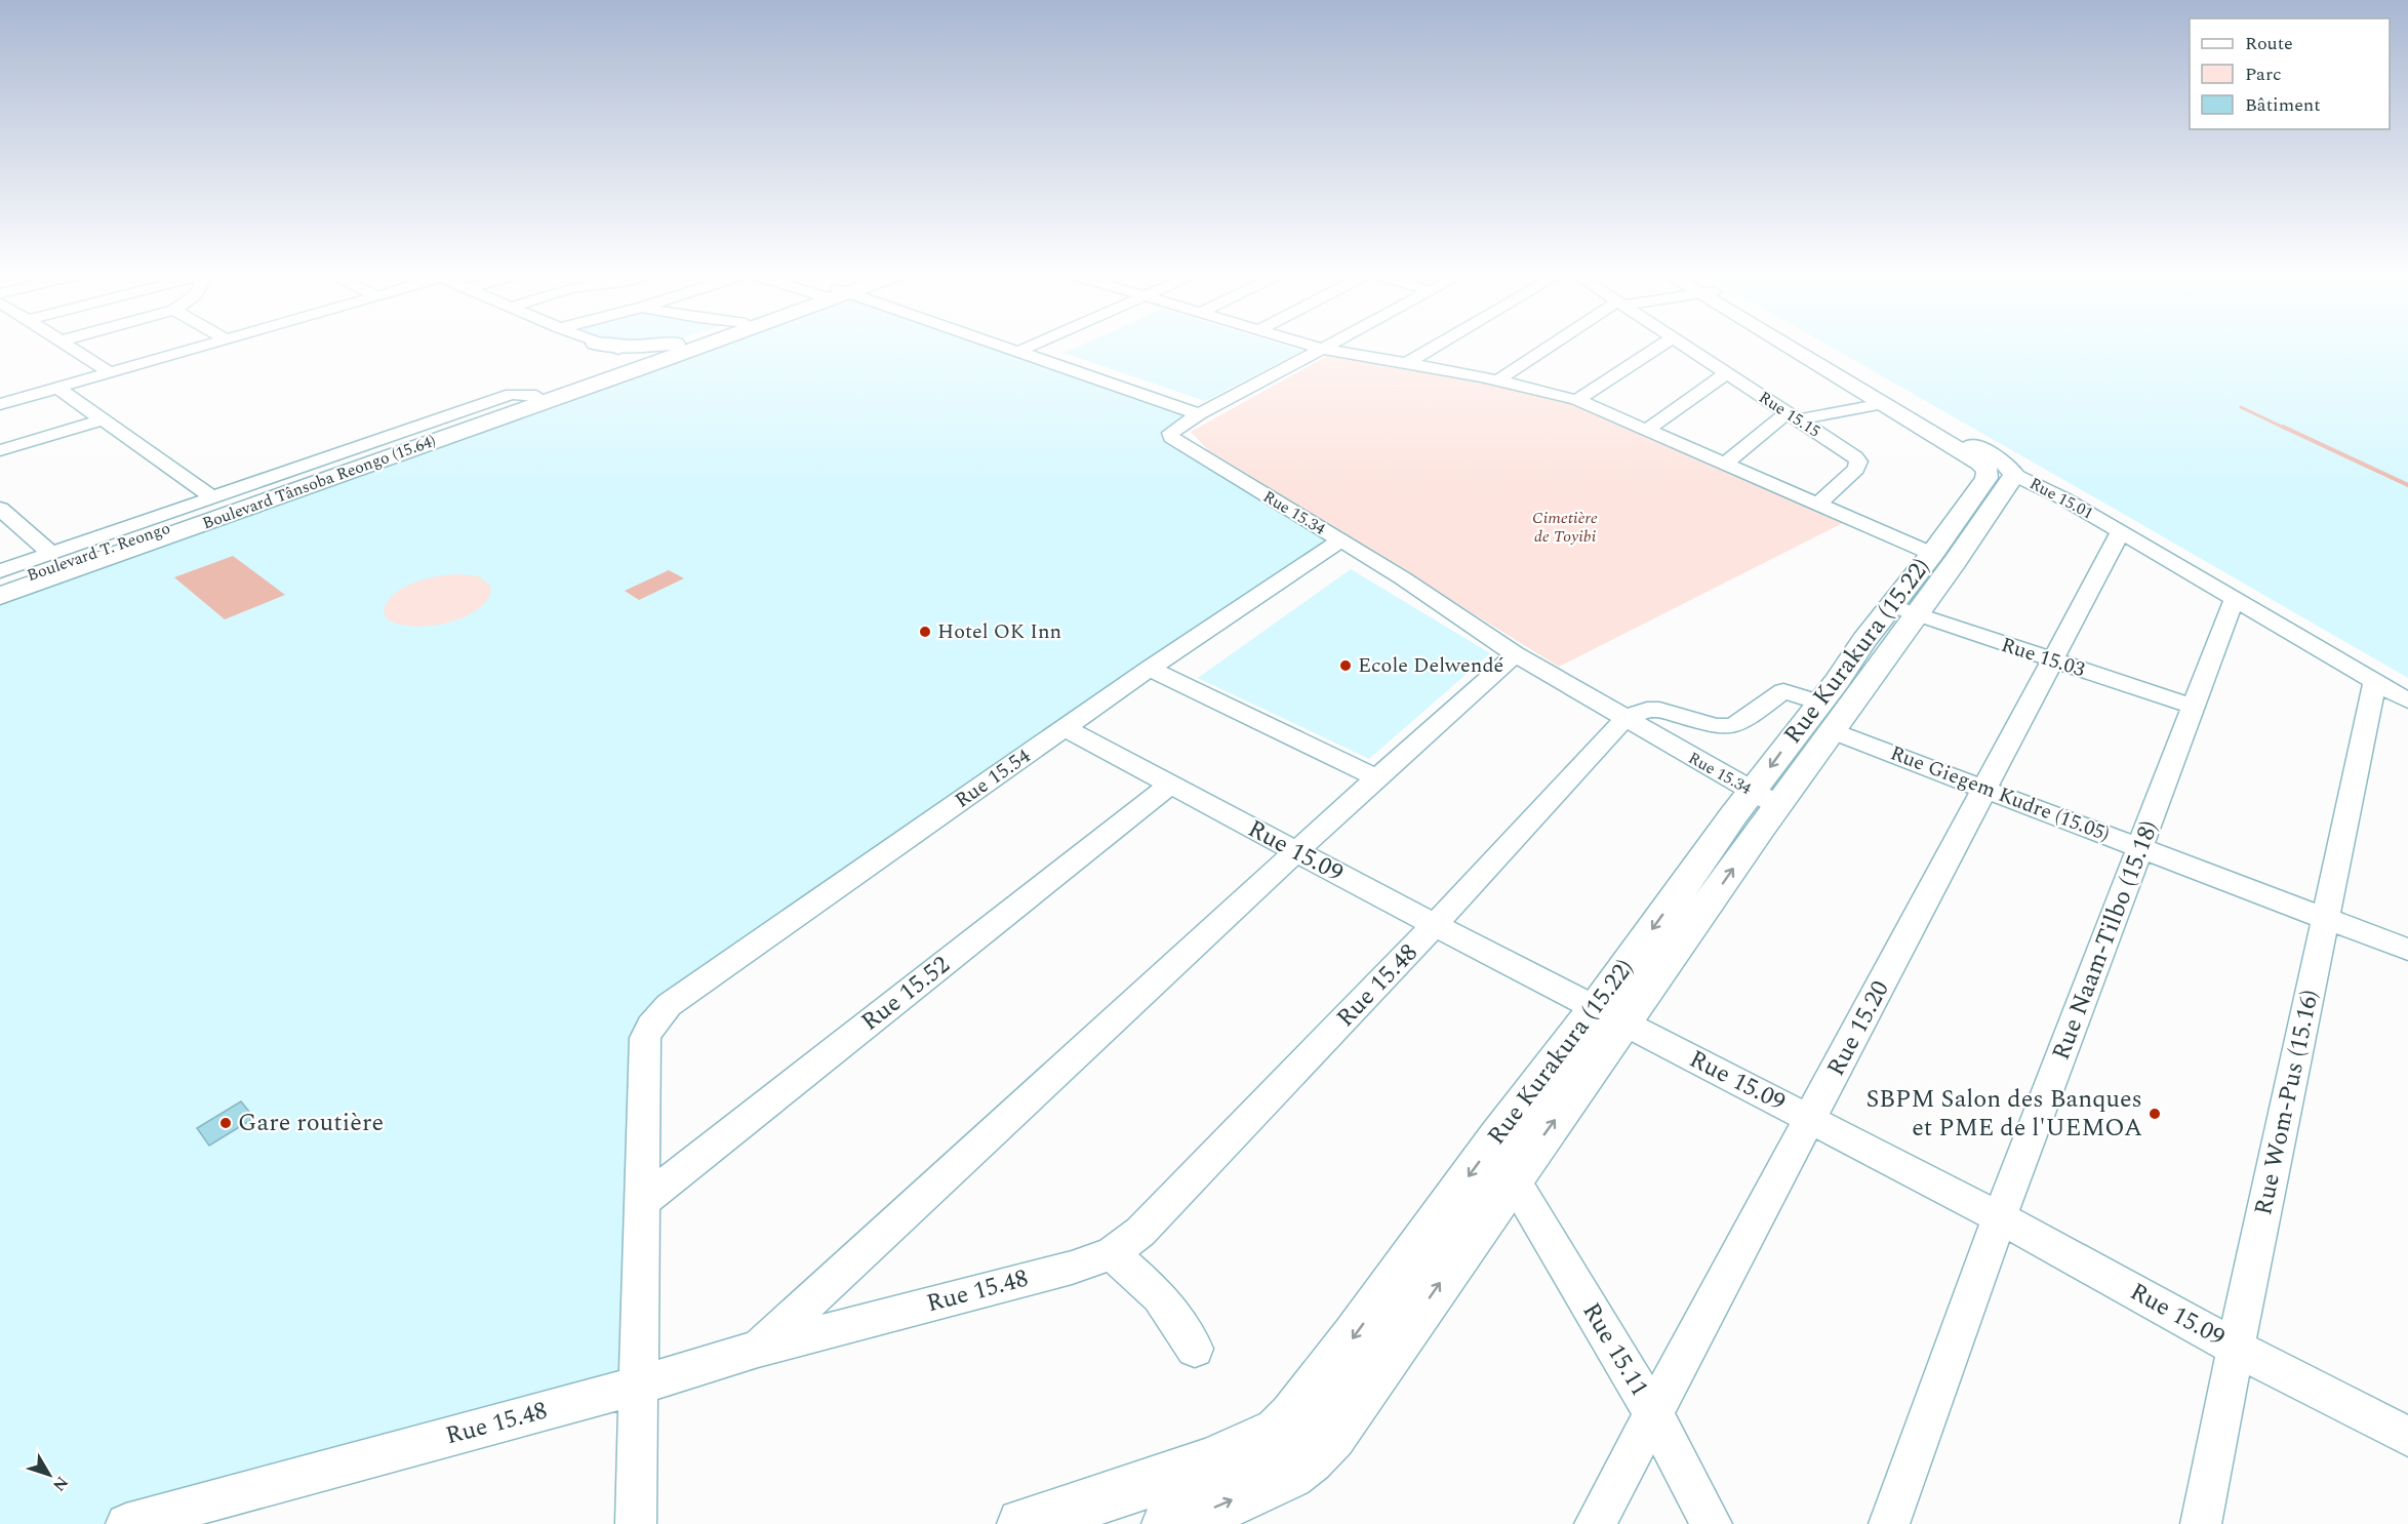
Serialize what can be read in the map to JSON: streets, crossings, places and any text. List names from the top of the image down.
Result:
{
  "streets": {
    "highway": ["Boulevard Tânsoba Reongo (15.64)", "Boulevard T. Reongo"],
    "main road": ["Rue 15.01", "Rue Kurakura (15.22)"],
    "street": [
      "Rue 15.15",
      "Rue 15.34",
      "Rue 15.03",
      "Rue 15.54",
      "Rue Giegem Kudre (15.05)",
      "Rue 15.09",
      "Rue Naam-Tilbo (15.18)",
      "Rue 15.48",
      "Rue 15.52",
      "Rue 15.20",
      "Rue Wom-Pus (15.16)",
      "Rue 15.11"
    ]
  },
  "crossings": [
    ["Boulevard Tânsoba Reongo (15.64)", "Boulevard T. Reongo"],
    ["Rue 15.01", "Rue Kurakura (15.22)"],
    ["Rue 15.01", "Rue Naam-Tilbo (15.18)"],
    ["Rue 15.01", "Rue 15.20"],
    ["Rue 15.01", "Rue Wom-Pus (15.16)"],
    ["Rue 15.34", "Rue Kurakura (15.22)"],
    ["Rue 15.34", "Rue 15.54"],
    ["Rue 15.34", "Rue Giegem Kudre (15.05)"],
    ["Rue 15.34", "Rue 15.48"],
    ["Rue Kurakura (15.22)", "Rue 15.03"],
    ["Rue Kurakura (15.22)", "Rue Giegem Kudre (15.05)"],
    ["Rue Kurakura (15.22)", "Rue 15.09"],
    ["Rue Kurakura (15.22)", "Rue 15.11"],
    ["Rue 15.03", "Rue Naam-Tilbo (15.18)"],
    ["Rue 15.03", "Rue 15.20"],
    ["Rue 15.54", "Rue 15.09"],
    ["Rue 15.54", "Rue 15.52"],
    ["Rue Giegem Kudre (15.05)", "Rue Naam-Tilbo (15.18)"],
    ["Rue Giegem Kudre (15.05)", "Rue 15.48"],
    ["Rue Giegem Kudre (15.05)", "Rue 15.20"],
    ["Rue Giegem Kudre (15.05)", "Rue Wom-Pus (15.16)"],
    ["Rue 15.09", "Rue Naam-Tilbo (15.18)"],
    ["Rue 15.09", "Rue 15.48"],
    ["Rue 15.09", "Rue 15.52"],
    ["Rue 15.09", "Rue 15.20"],
    ["Rue 15.09", "Rue Wom-Pus (15.16)"],
    ["Rue 15.20", "Rue 15.11"]
  ],
  "parks": ["Cimetière de Toyibi"],
  "places": [
    "Hotel OK Inn",
    "Ecole Delwendé",
    "SBPM Salon des Banques et PME de l'UEMOA",
    "Gare routière"
  ],
  "legend": ["Route", "Parc", "Bâtiment"],
  "north": "bottom right"
}
